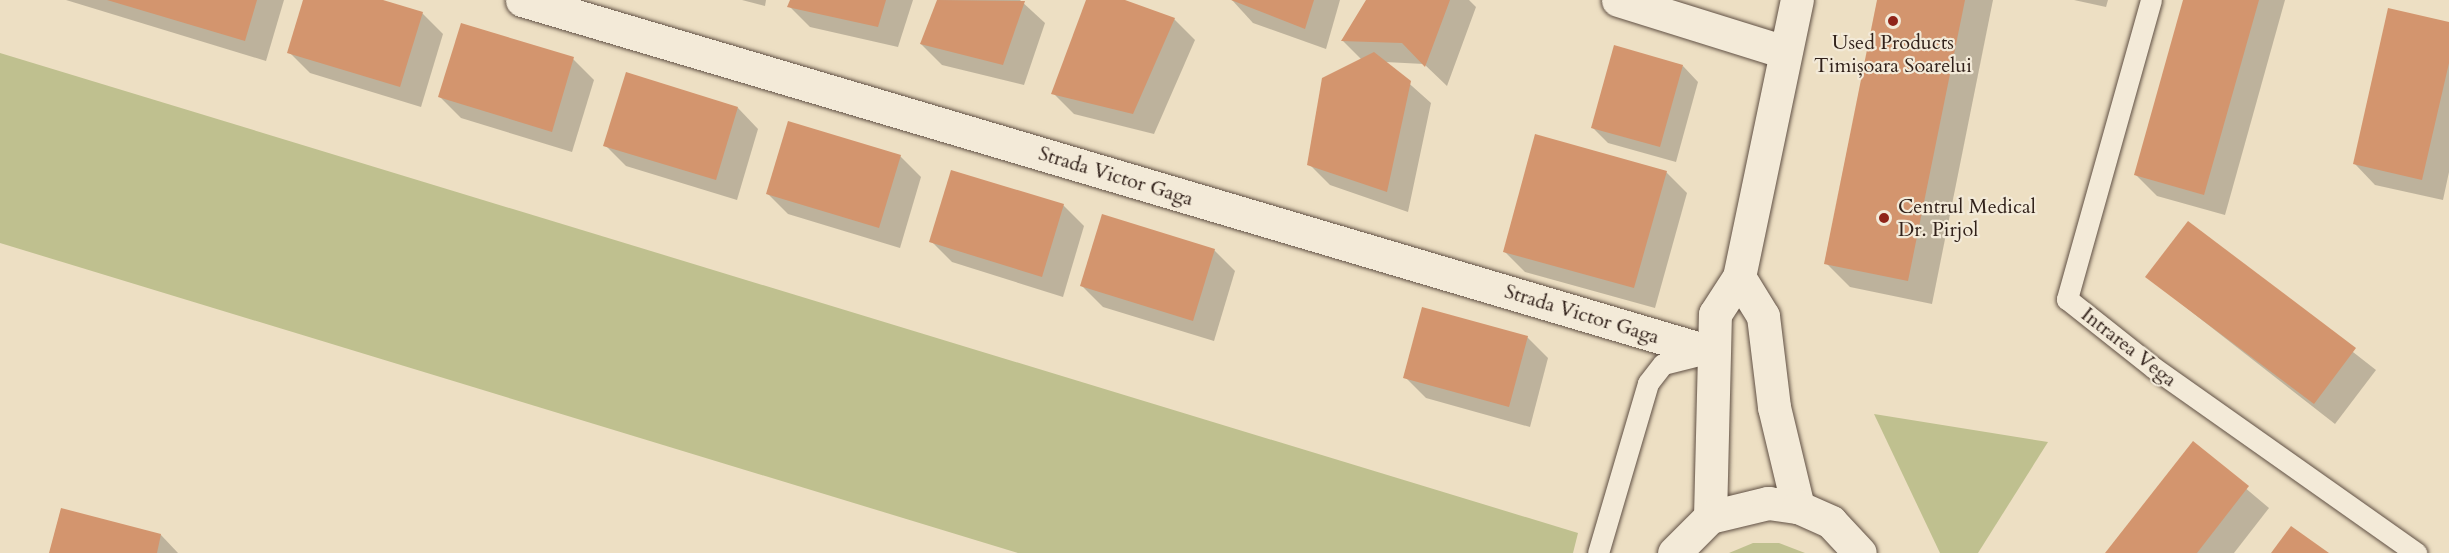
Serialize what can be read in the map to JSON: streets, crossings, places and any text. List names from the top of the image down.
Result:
{
  "streets": {
    "street": ["Strada Victor Gaga"],
    "lane": ["Intrarea Vega"]
  },
  "places": ["Used Products Timișoara Soarelui", "Centrul Medical Dr. Pirjol"]
}
